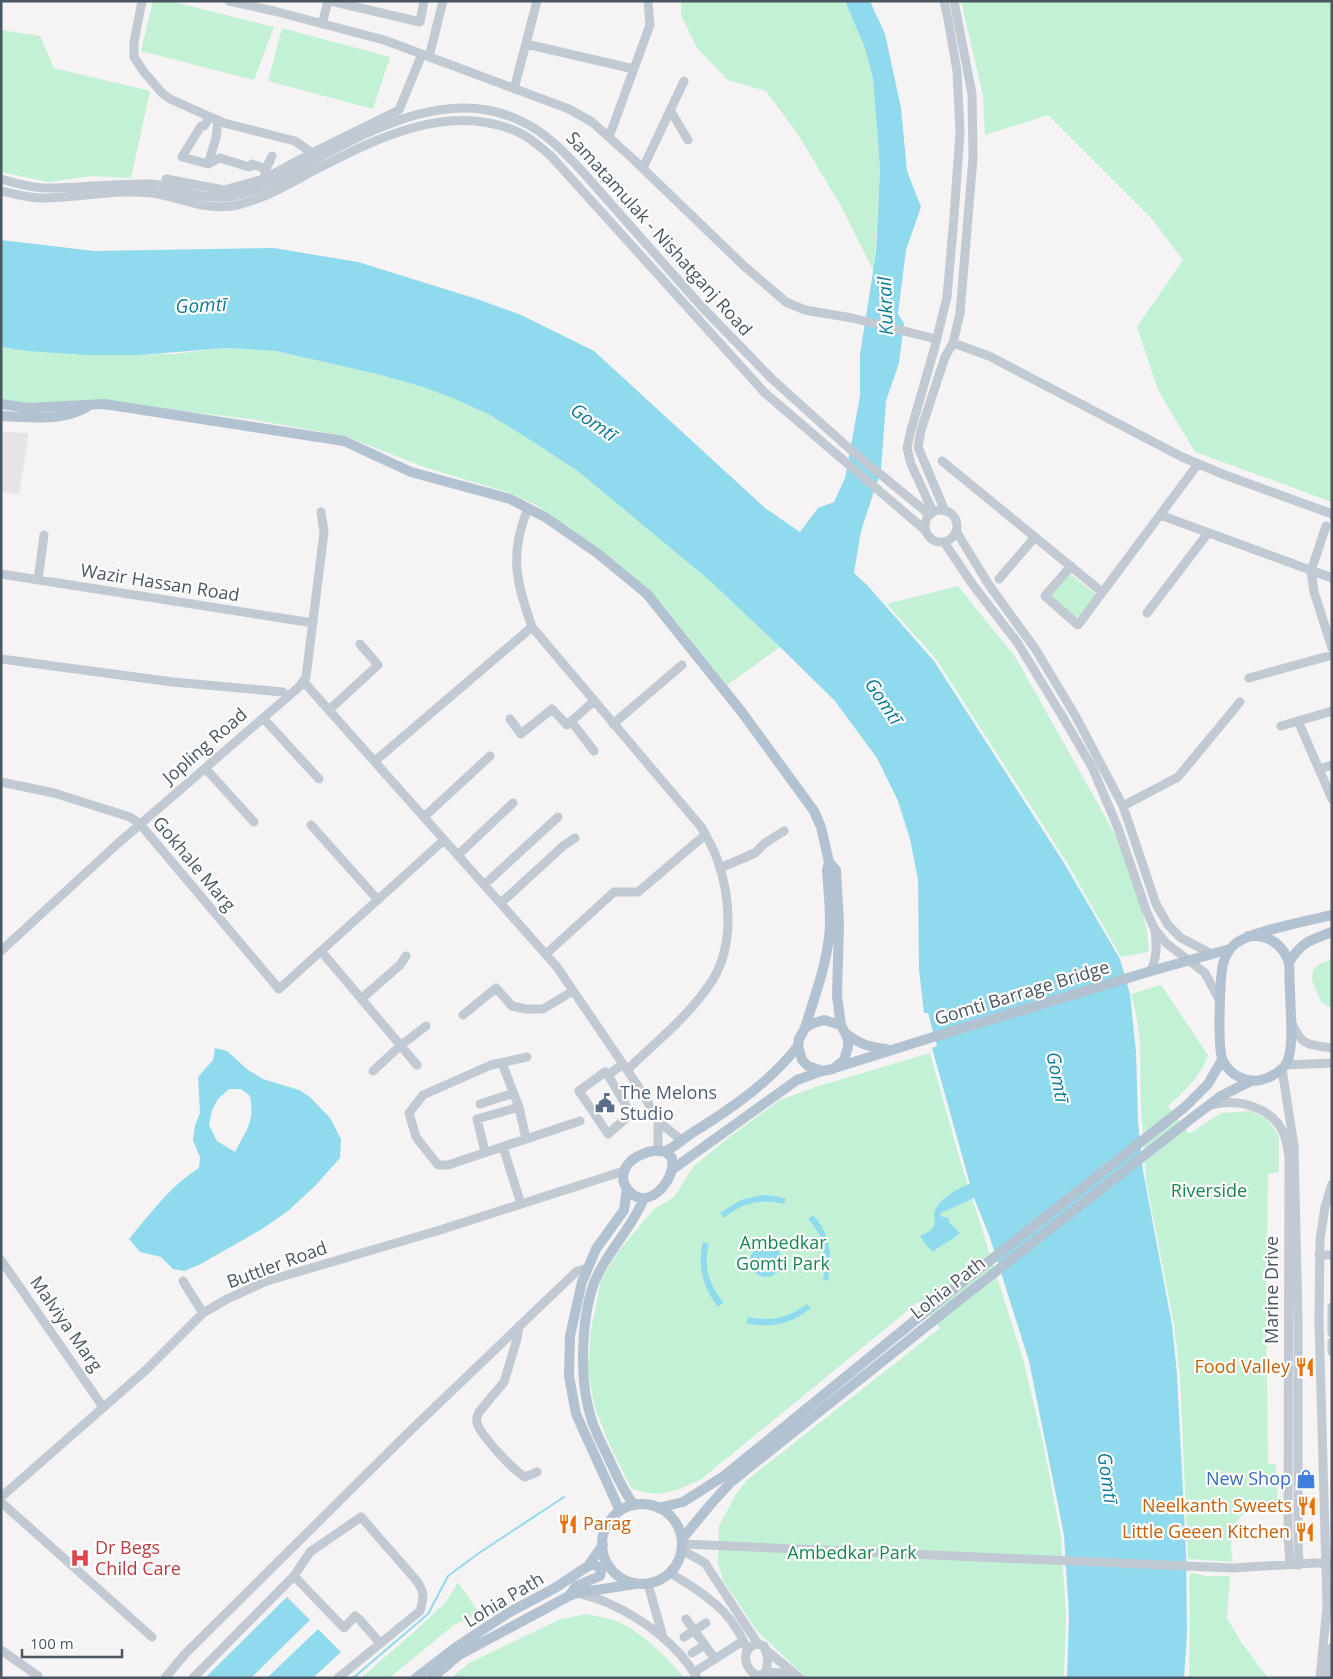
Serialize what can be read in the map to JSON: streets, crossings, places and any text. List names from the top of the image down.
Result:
{
  "streets": {
    "main road": ["Gomti Barrage Bridge", "Lohia Path"],
    "street": [
      "Samatamulak - Nishatganj Road",
      "Wazir Hassan Road",
      "Jopling Road",
      "Gokhale Marg",
      "Buttler Road",
      "Marine Drive",
      "Malviya Marg"
    ]
  },
  "crossings": [
    ["Jopling Road", "Gokhale Marg"],
    ["Gomti Barrage Bridge", "Buttler Road"],
    ["Buttler Road", "Malviya Marg"],
    ["Lohia Path", "Marine Drive"]
  ],
  "water": ["Gomtī", "Kukrail"],
  "parks": ["Riverside", "Ambedkar Gomti Park", "Ambedkar Park"],
  "places": {
    "public building": ["The Melons Studio"],
    "restaurant": [
      "Food Valley",
      "Neelkanth Sweets",
      "Parag",
      "Little Geeen Kitchen"
    ],
    "shop": ["New Shop"],
    "hospital": ["Dr Begs Child Care"]
  },
  "scale_bar": "100 m"
}
